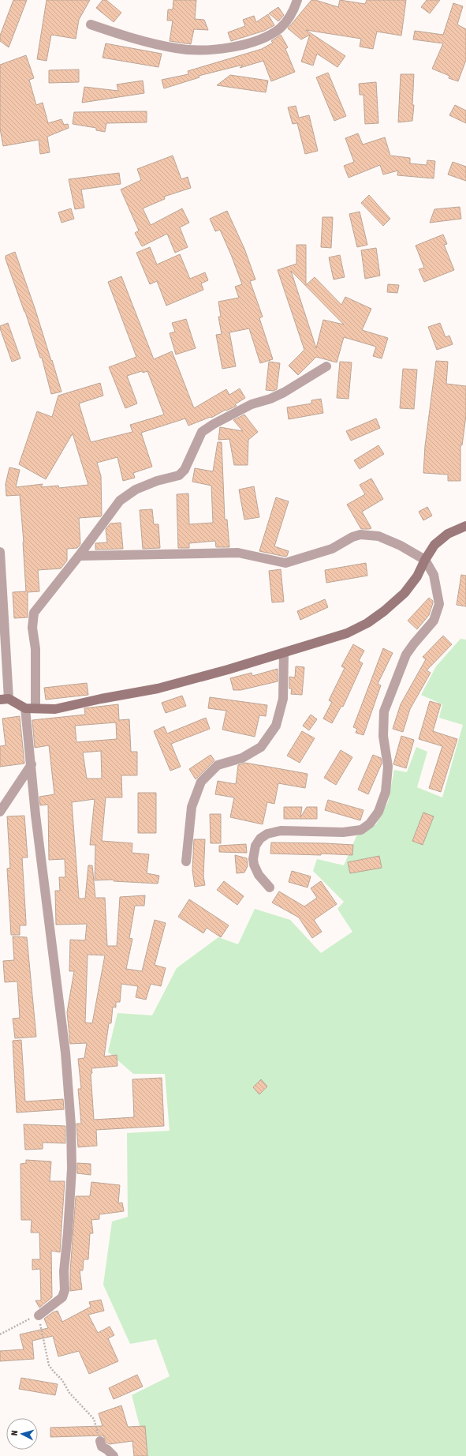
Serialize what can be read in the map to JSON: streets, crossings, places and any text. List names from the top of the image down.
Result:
{
  "north": "left"
}
